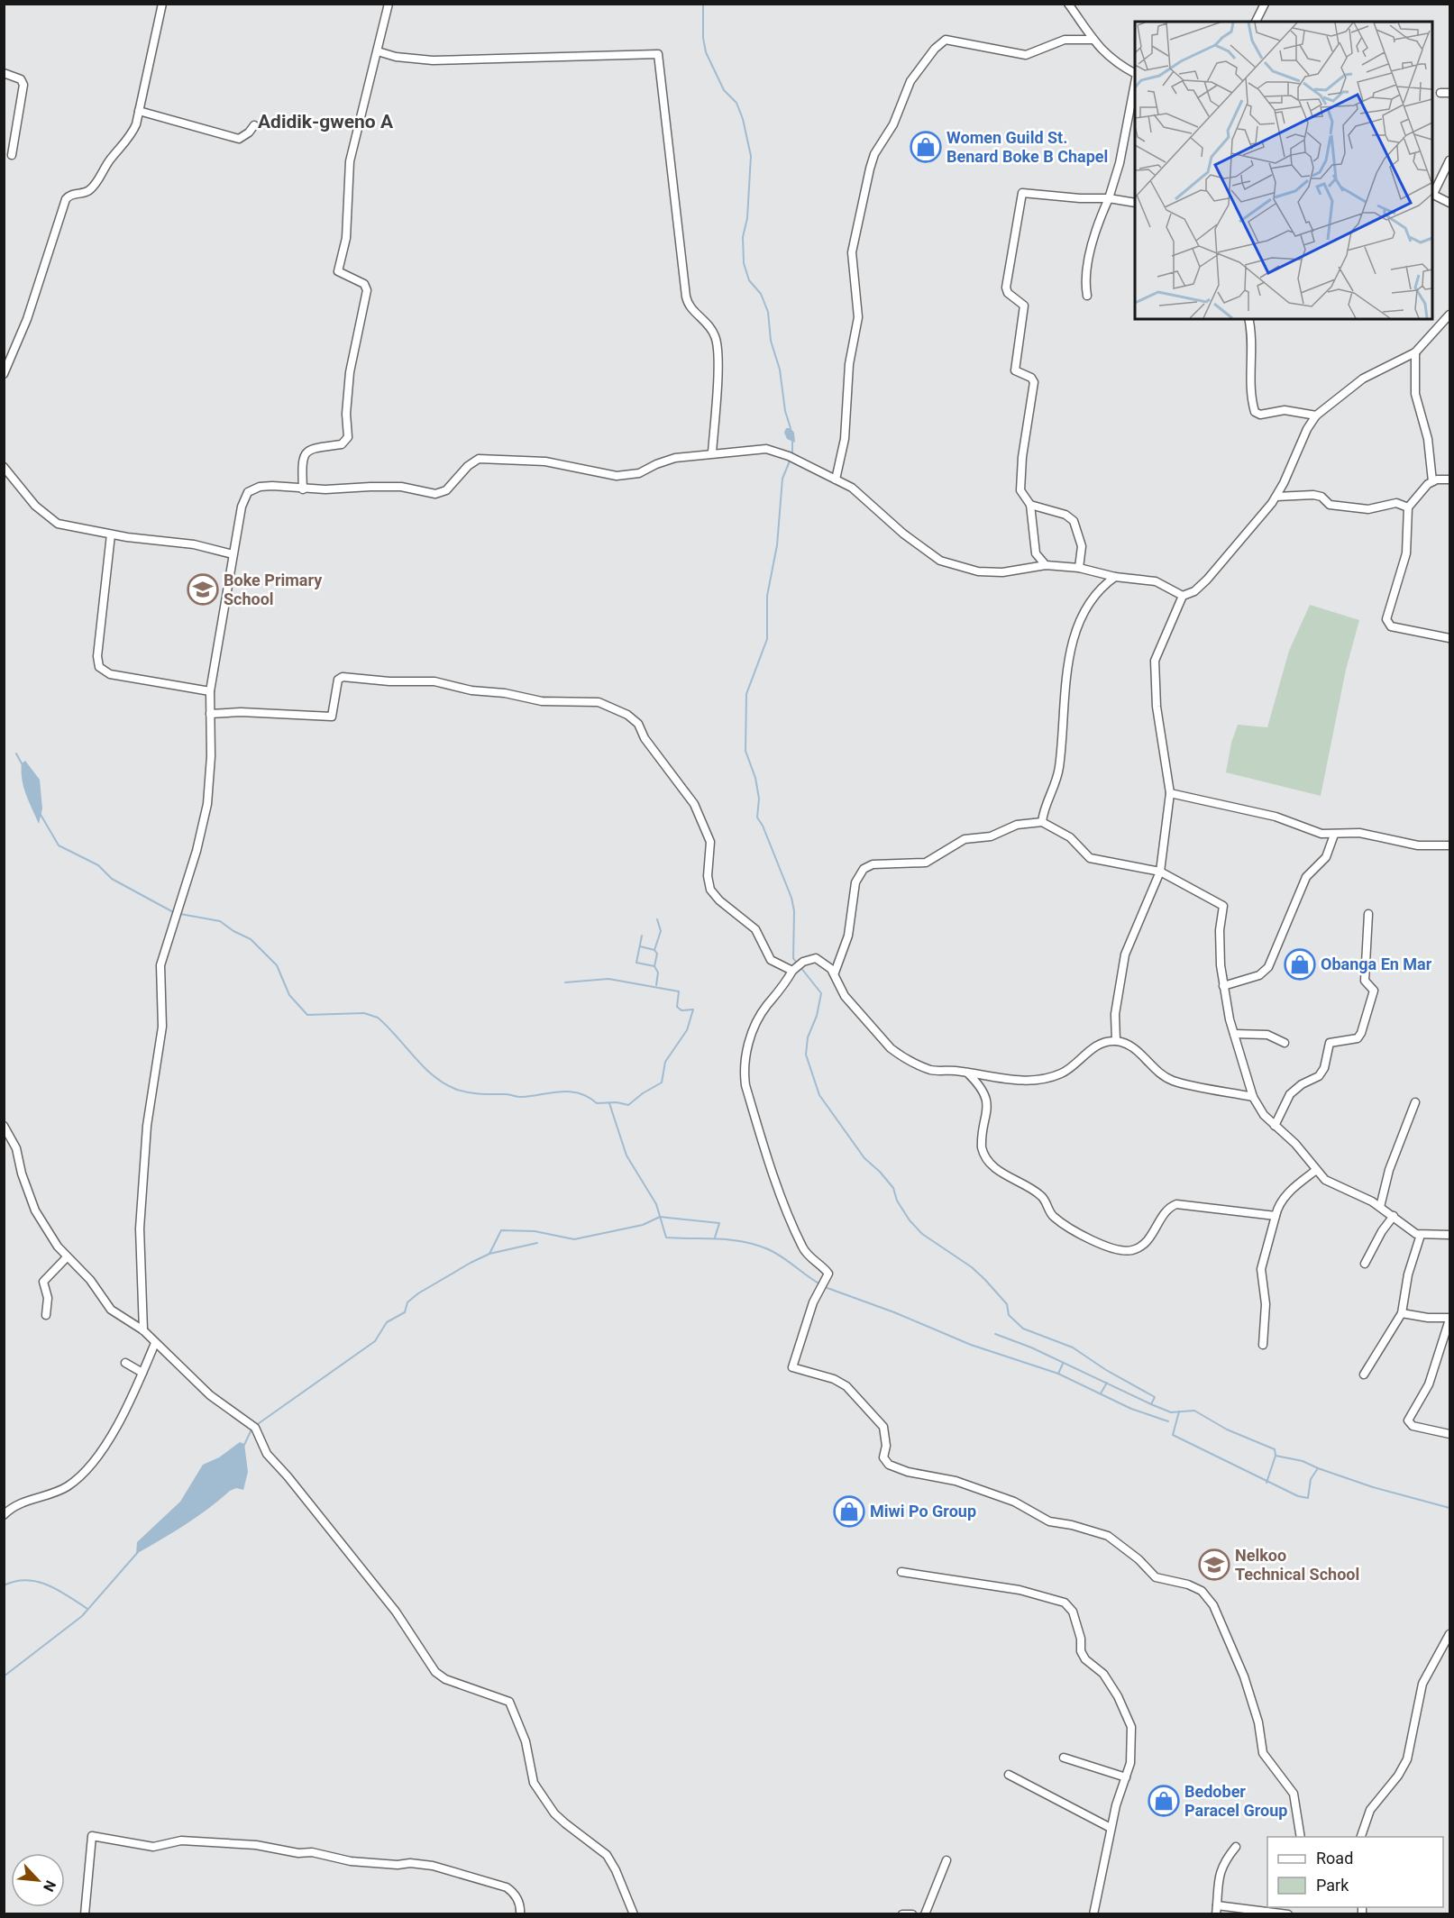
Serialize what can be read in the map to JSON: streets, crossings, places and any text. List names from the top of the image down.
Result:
{
  "districts": ["Adidik-gweno A"],
  "places": {
    "shop": [
      "Women Guild St. Benard Boke B Chapel",
      "Obanga En Mar",
      "Miwi Po Group",
      "Bedober Paracel Group"
    ],
    "school or university": ["Boke Primary School", "Nelkoo Technical School"]
  },
  "legend": ["Road", "Park"],
  "north": "bottom right"
}
